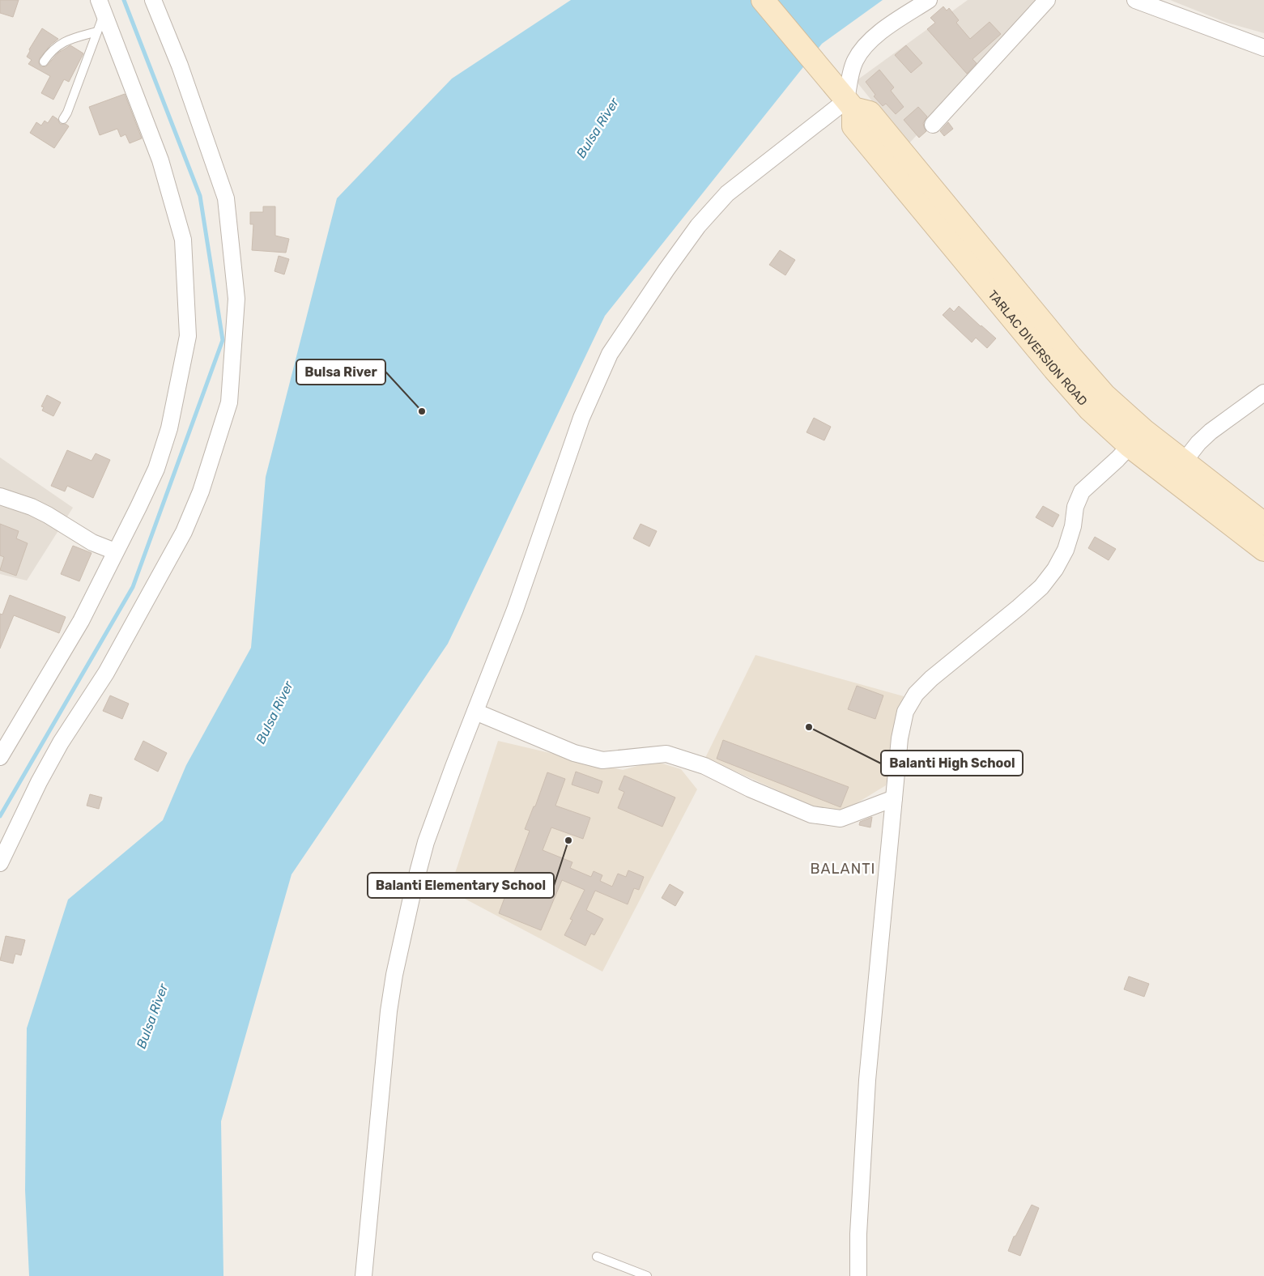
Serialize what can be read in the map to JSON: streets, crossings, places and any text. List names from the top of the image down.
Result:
{
  "streets": {
    "main road": ["TARLAC DIVERSION ROAD"]
  },
  "districts": ["BALANTI"],
  "water": ["Bulsa River"],
  "places": ["Bulsa River", "Balanti High School", "Balanti Elementary School"]
}
